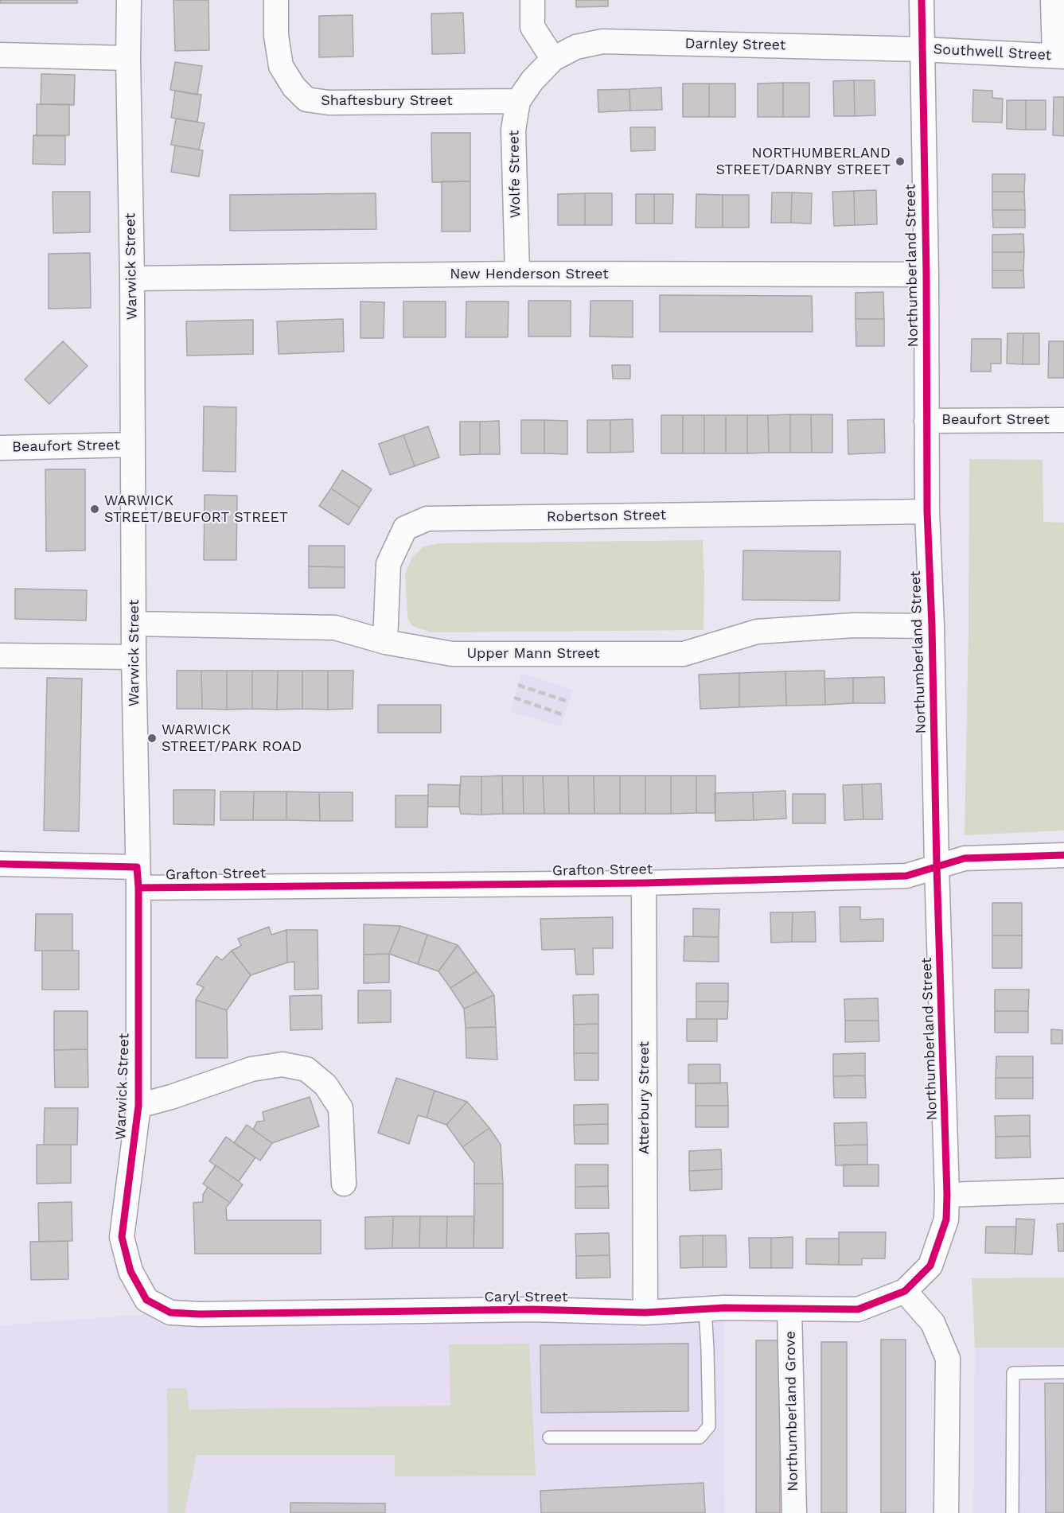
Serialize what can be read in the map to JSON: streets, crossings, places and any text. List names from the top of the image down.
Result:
{
  "streets": {
    "street": [
      "Darnley Street",
      "Southwell Street",
      "Shaftesbury Street",
      "Wolfe Street",
      "Northumberland Street",
      "Warwick Street",
      "New Henderson Street",
      "Beaufort Street",
      "Robertson Street",
      "Upper Mann Street",
      "Grafton Street",
      "Atterbury Street",
      "Caryl Street",
      "Northumberland Grove"
    ]
  },
  "crossings": [
    ["Darnley Street", "Southwell Street"],
    ["Darnley Street", "Wolfe Street"],
    ["Darnley Street", "Northumberland Street"],
    ["Southwell Street", "Northumberland Street"],
    ["Shaftesbury Street", "Wolfe Street"],
    ["Wolfe Street", "New Henderson Street"],
    ["Northumberland Street", "New Henderson Street"],
    ["Northumberland Street", "Beaufort Street"],
    ["Northumberland Street", "Robertson Street"],
    ["Northumberland Street", "Upper Mann Street"],
    ["Northumberland Street", "Grafton Street"],
    ["Northumberland Street", "Caryl Street"],
    ["Warwick Street", "New Henderson Street"],
    ["Warwick Street", "Beaufort Street"],
    ["Warwick Street", "Upper Mann Street"],
    ["Warwick Street", "Grafton Street"],
    ["Warwick Street", "Caryl Street"],
    ["Robertson Street", "Upper Mann Street"],
    ["Grafton Street", "Atterbury Street"],
    ["Atterbury Street", "Caryl Street"],
    ["Caryl Street", "Northumberland Grove"]
  ],
  "places": ["NORTHUMBERLAND STREET/DARNBY STREET", "WARWICK STREET/BEUFORT STREET", "WARWICK STREET/PARK ROAD"]
}
